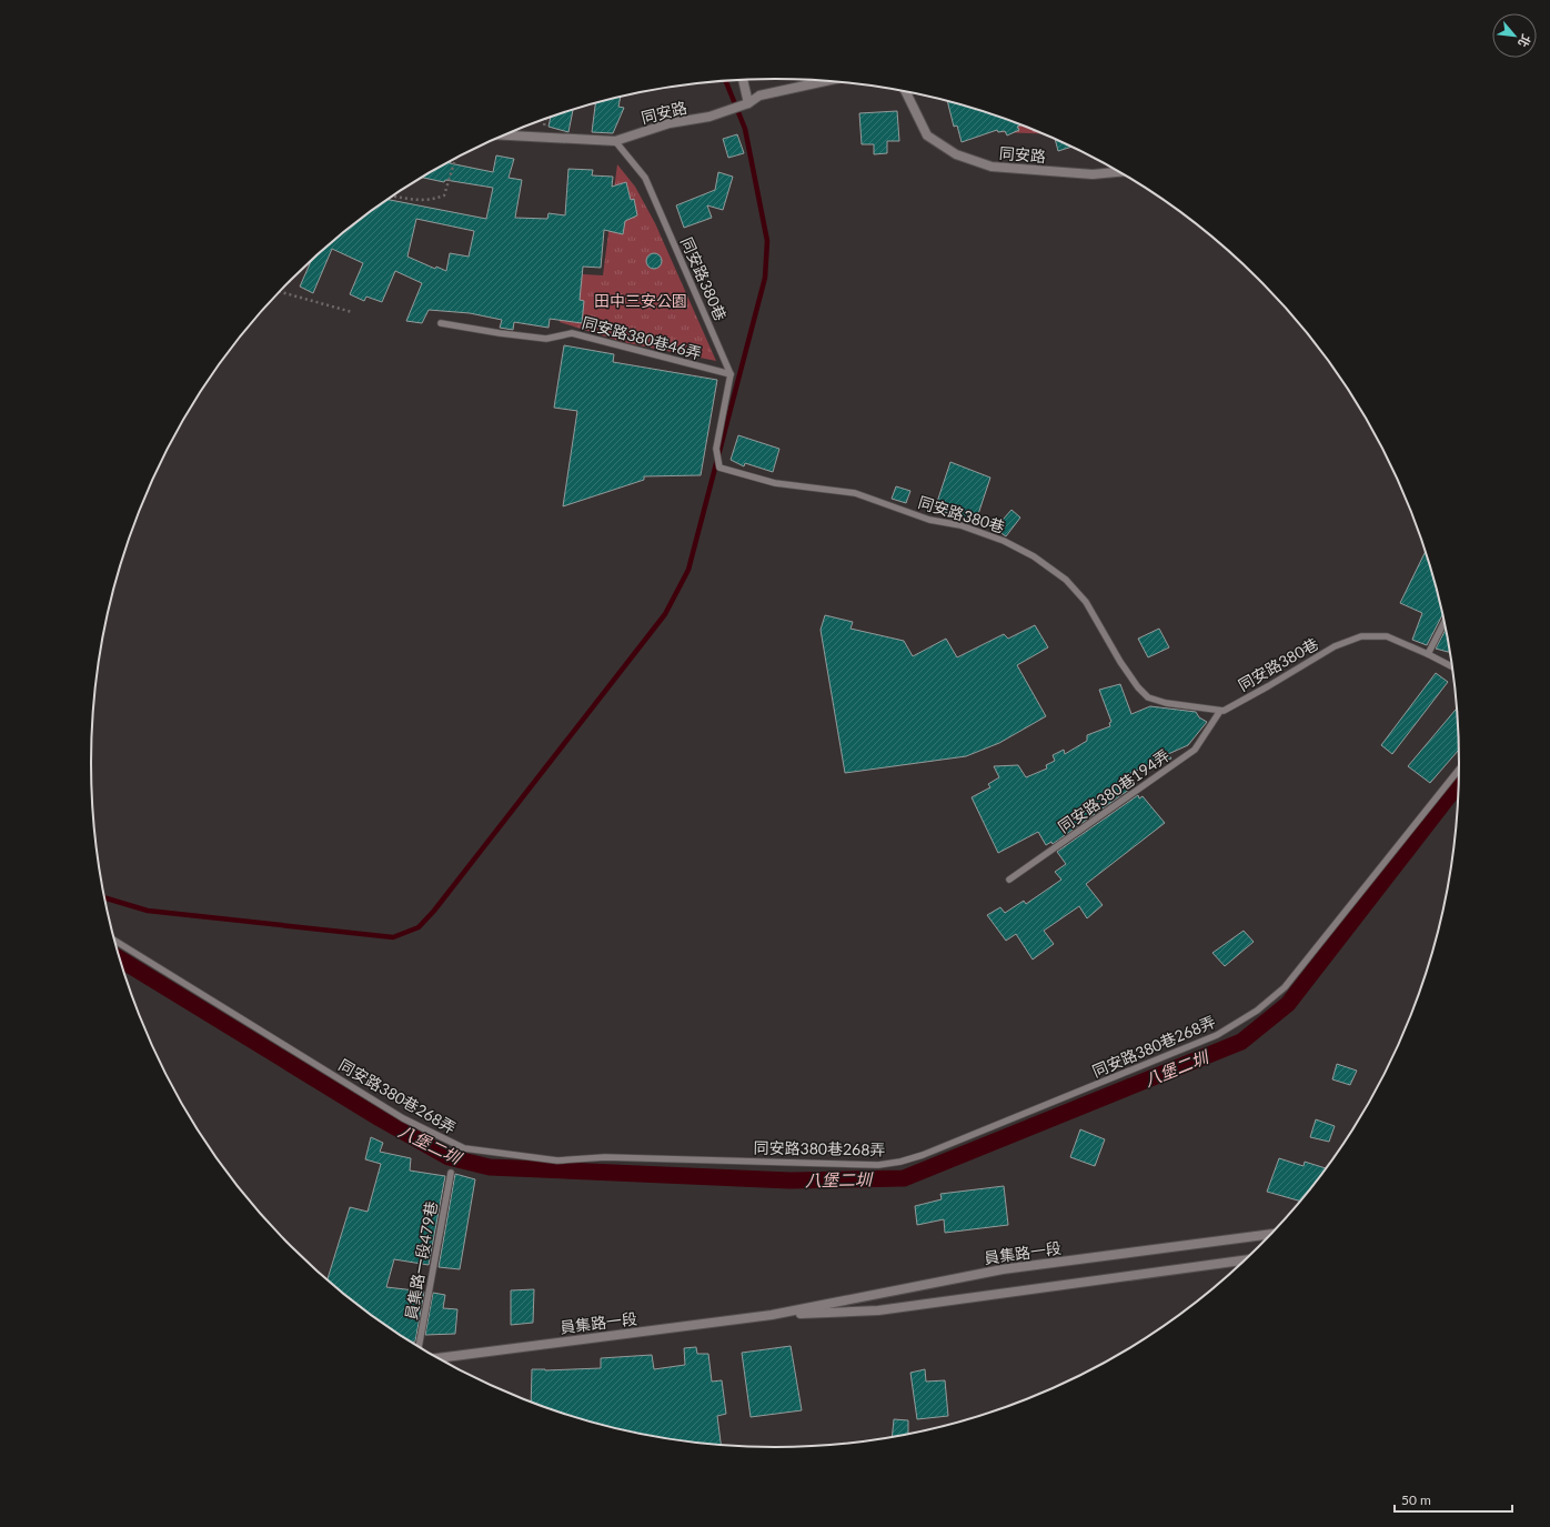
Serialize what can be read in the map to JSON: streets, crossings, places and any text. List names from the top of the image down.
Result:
{
  "streets": {
    "street": ["同安路", "員集路一段"],
    "lane": [
      "同安路380巷",
      "同安路380巷46弄",
      "同安路380巷194弄",
      "同安路380巷268弄",
      "員集路一段479巷"
    ]
  },
  "crossings": [
    ["同安路", "同安路380巷"],
    ["同安路380巷", "同安路380巷46弄"],
    ["同安路380巷", "同安路380巷194弄"]
  ],
  "water": ["八堡二圳"],
  "parks": ["田中三安公園"],
  "scale_bar": "50 m",
  "north": "bottom right"
}
